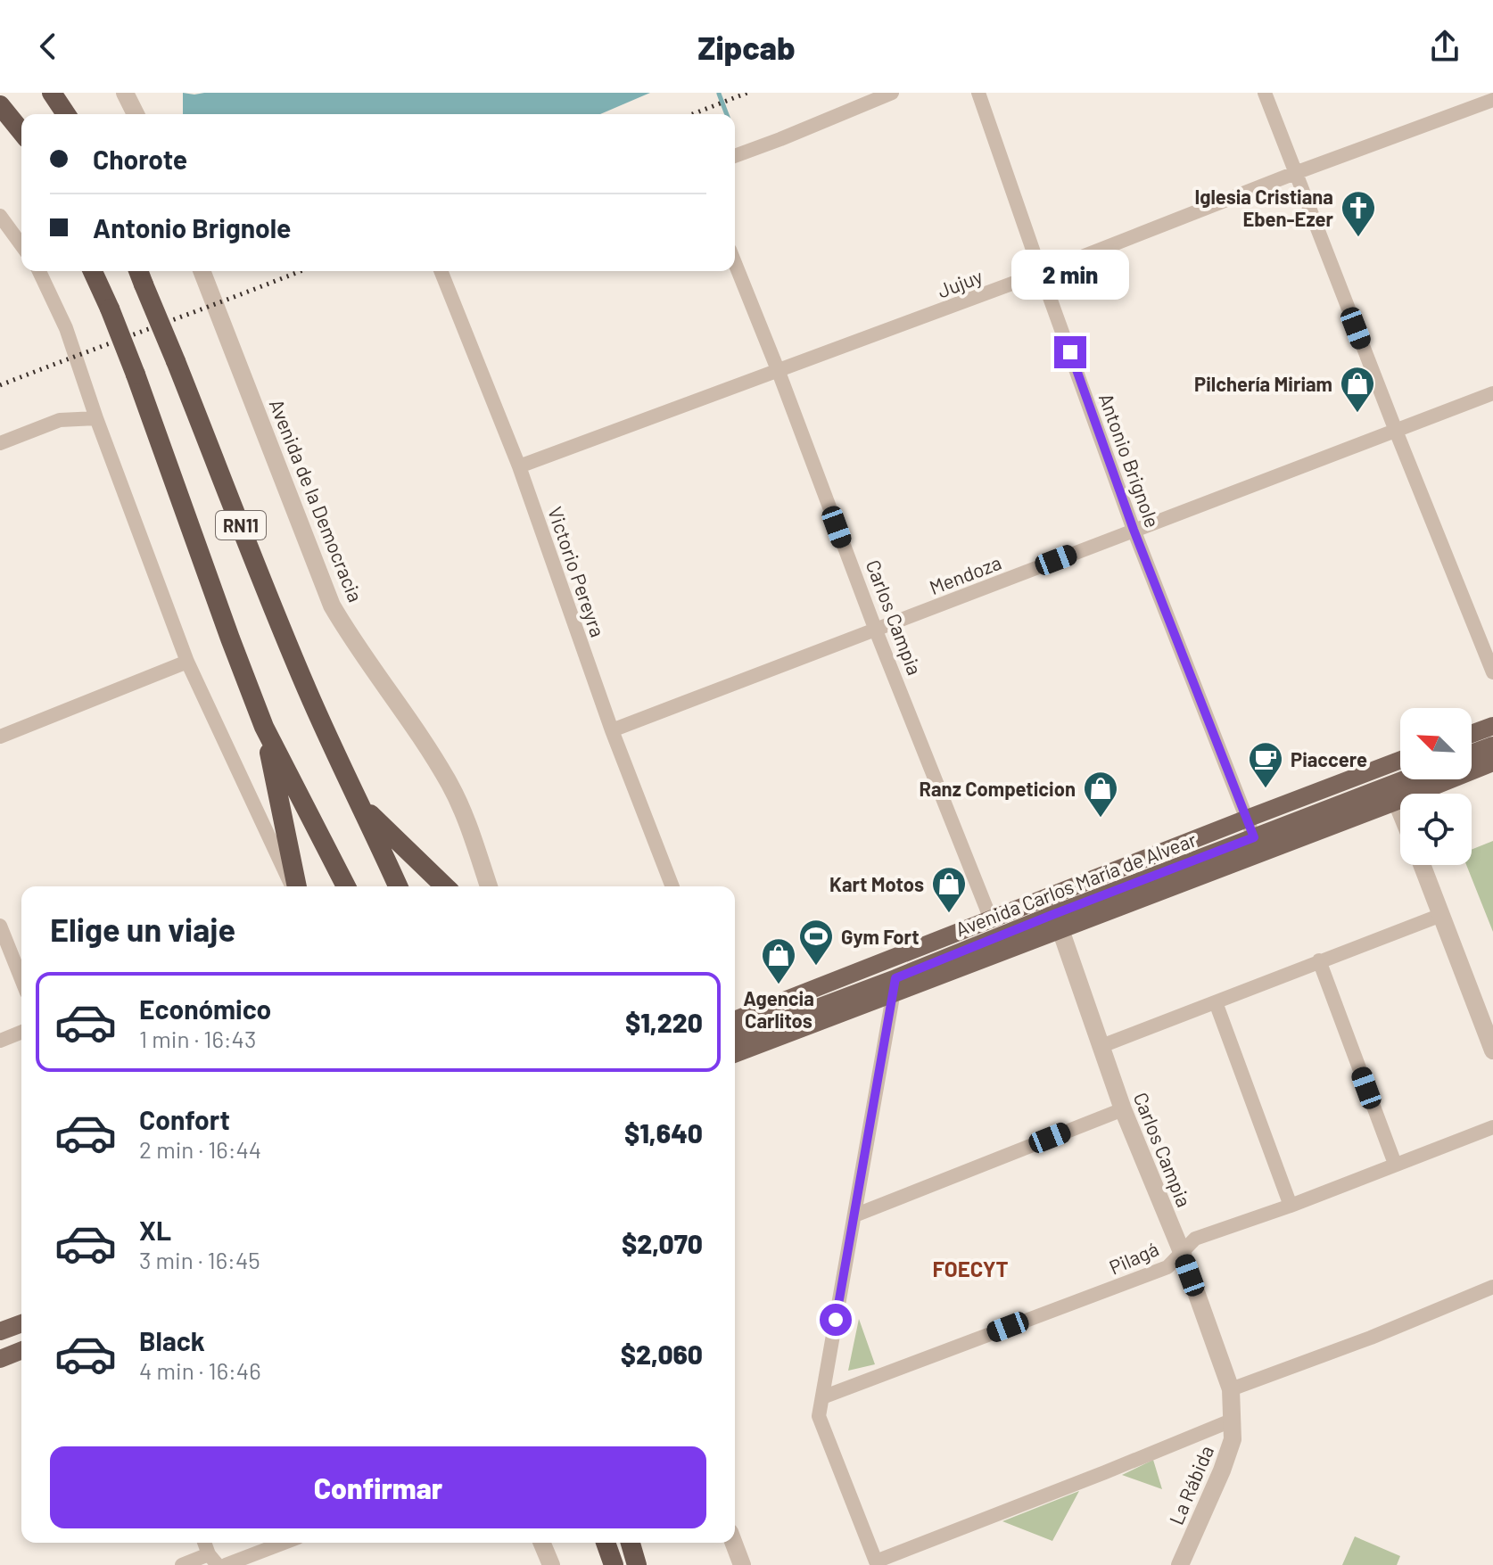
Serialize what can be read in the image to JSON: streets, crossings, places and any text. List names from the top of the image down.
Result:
{
  "streets": {
    "highway": ["RN11"],
    "main road": ["Avenida Carlos María de Alvear"],
    "street": [
      "Jujuy",
      "Antonio Brignole",
      "Avenida de la Democracia",
      "Victorio Pereyra",
      "Mendoza",
      "Carlos Campia",
      "Pilagá",
      "La Rábida"
    ]
  },
  "crossings": [
    ["Jujuy", "Antonio Brignole"],
    ["Jujuy", "Victorio Pereyra"],
    ["Jujuy", "Carlos Campia"],
    ["Antonio Brignole", "Mendoza"],
    ["Antonio Brignole", "Avenida Carlos María de Alvear"],
    ["Victorio Pereyra", "Mendoza"],
    ["Mendoza", "Carlos Campia"],
    ["Carlos Campia", "Avenida Carlos María de Alvear"],
    ["Carlos Campia", "Pilagá"],
    ["Carlos Campia", "La Rábida"]
  ],
  "districts": ["FOECYT"],
  "places": {
    "church": ["Iglesia Cristiana Eben-Ezer"],
    "shop": [
      "Pilchería Miriam",
      "Ranz Competicion",
      "Kart Motos",
      "Agencia Carlitos"
    ],
    "cafe": ["Piaccere"],
    "sports": ["Gym Fort"]
  },
  "north": "top left",
  "page": {
    "header": "Zipcab",
    "banner": ["Chorote", "Antonio Brignole"],
    "bubble": "2 min",
    "heading": "Elige un viaje",
    "list": [
      {
        "name": "Económico",
        "note": "1 min · 16:43",
        "value": "$1,220"
      },
      {
        "name": "Confort",
        "note": "2 min · 16:44",
        "value": "$1,640"
      },
      {
        "name": "XL",
        "note": "3 min · 16:45",
        "value": "$2,070"
      },
      {
        "name": "Black",
        "note": "4 min · 16:46",
        "value": "$2,060"
      }
    ],
    "buttons": "Confirmar"
  }
}
